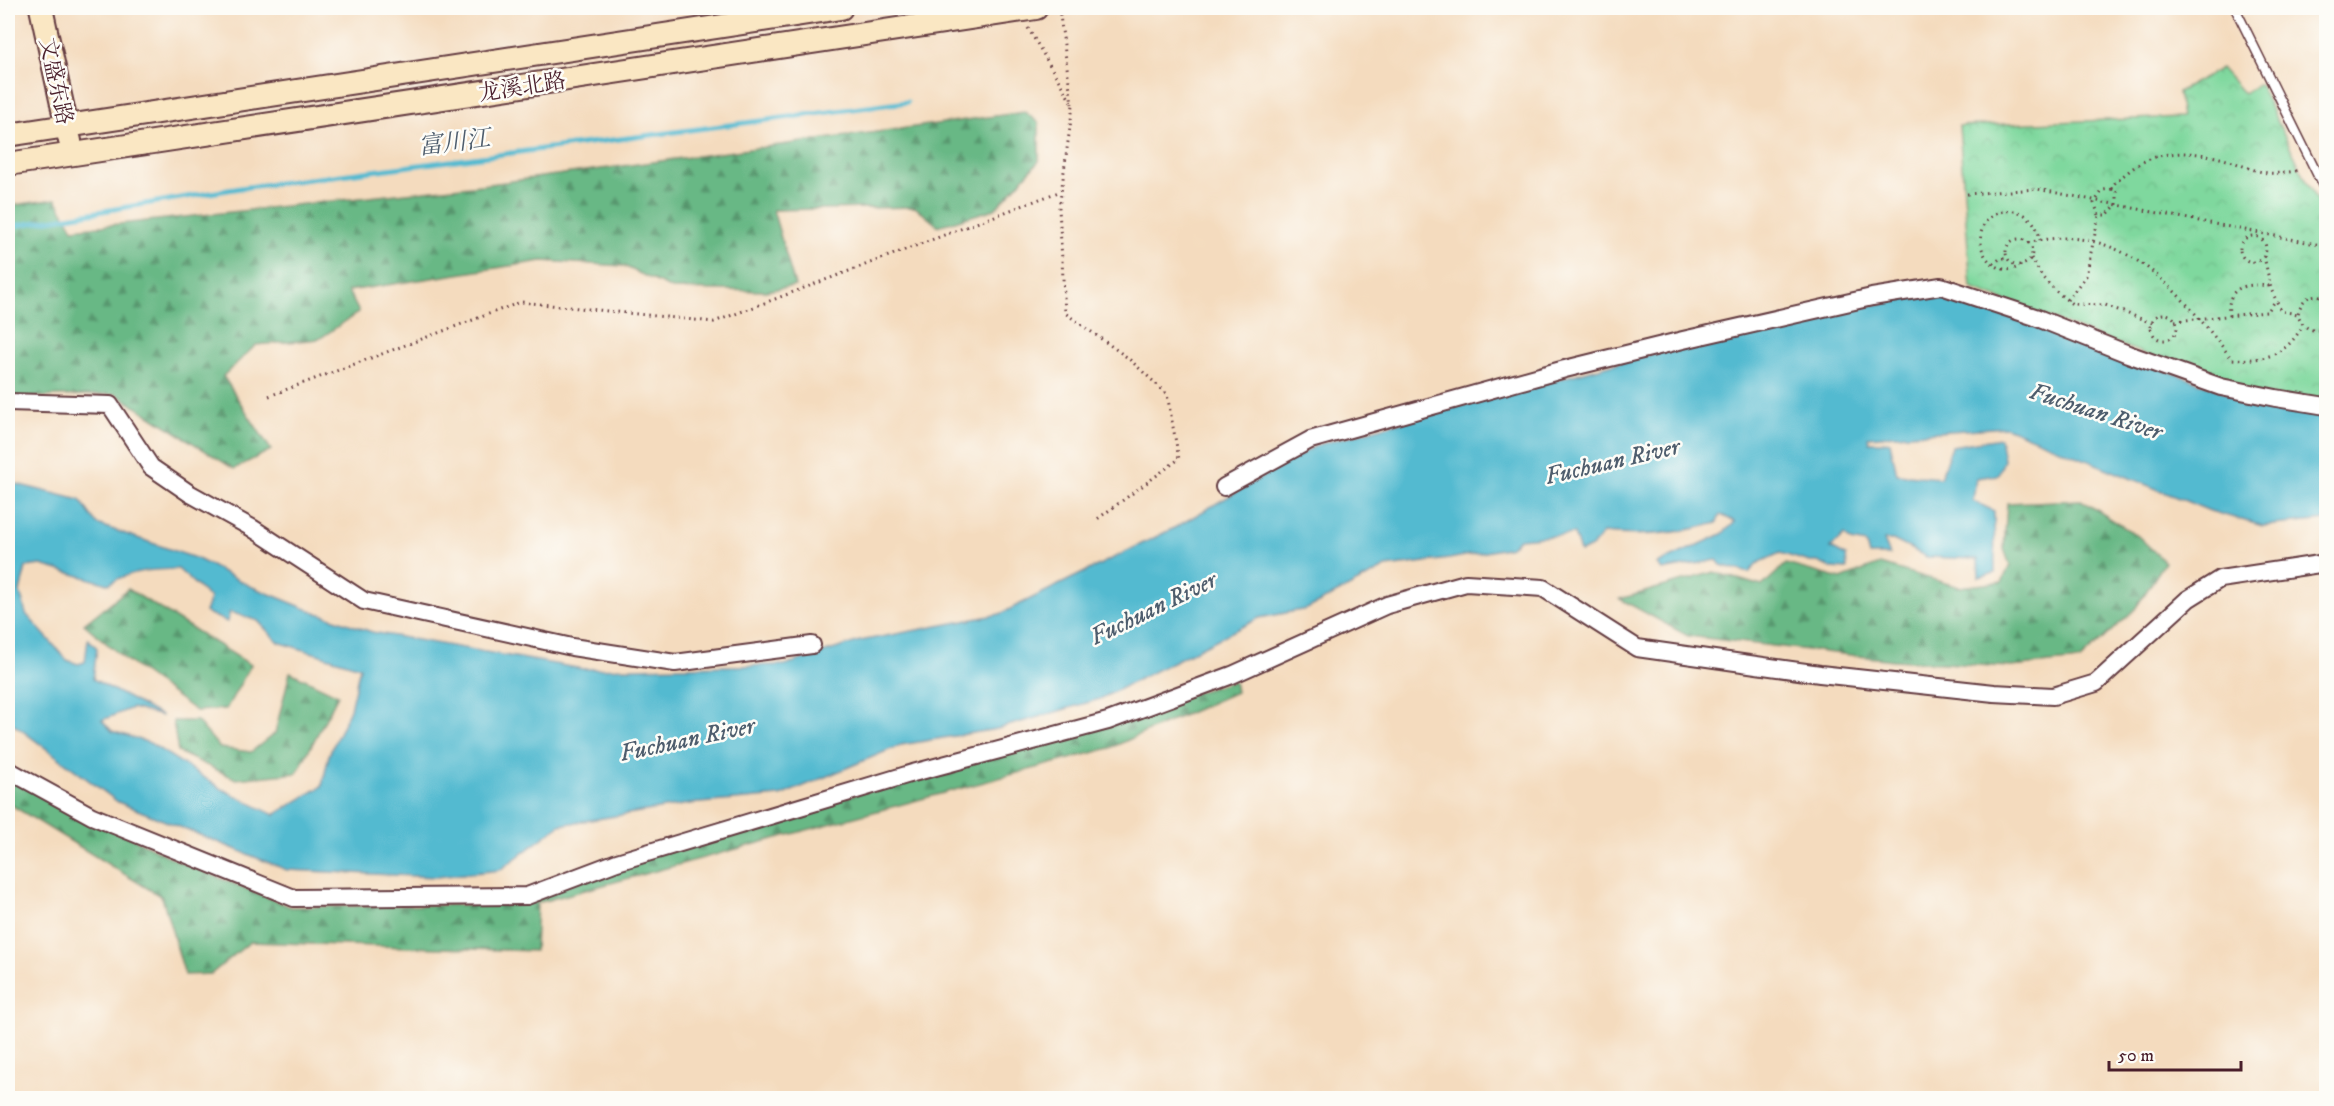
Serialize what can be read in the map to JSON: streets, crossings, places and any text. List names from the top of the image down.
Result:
{
  "streets": {
    "main road": ["文盛东路", "龙溪北路"]
  },
  "crossings": [
    ["文盛东路", "龙溪北路"]
  ],
  "water": ["富川江", "Fuchuan River"],
  "scale_bar": "50 m"
}
